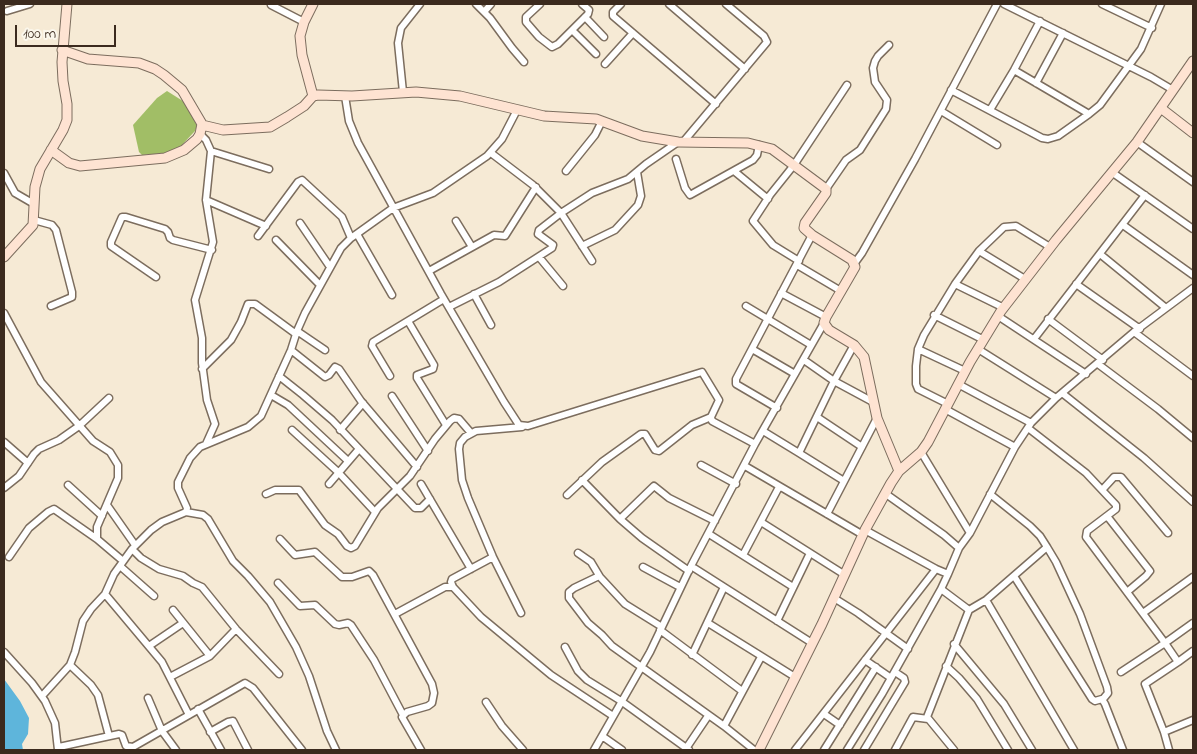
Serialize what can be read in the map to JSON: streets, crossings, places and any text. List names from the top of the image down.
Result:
{
  "scale_bar": "100 m"
}
